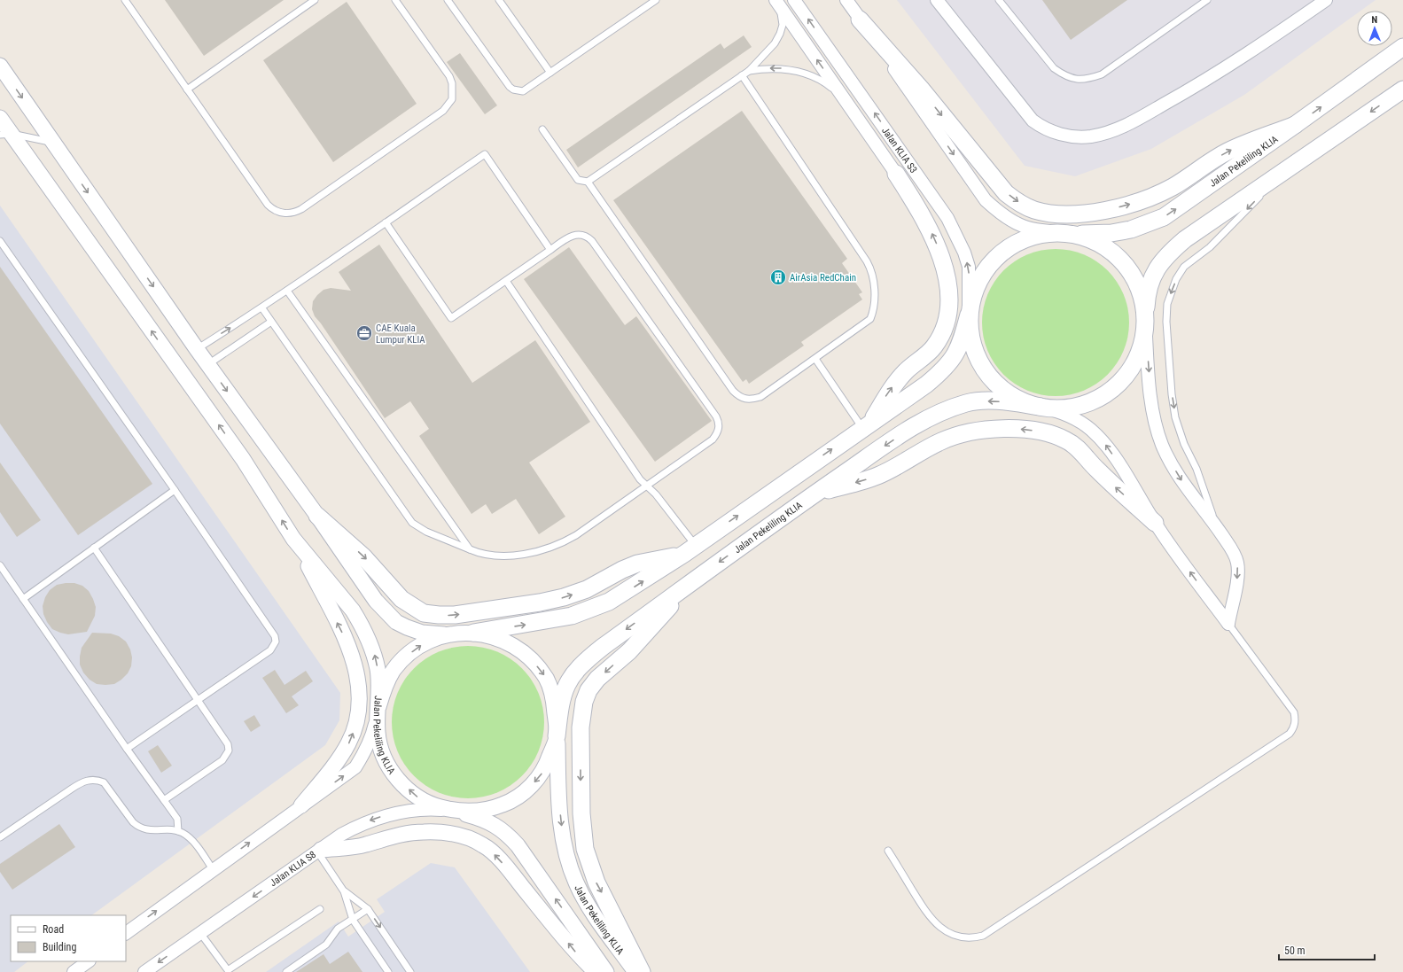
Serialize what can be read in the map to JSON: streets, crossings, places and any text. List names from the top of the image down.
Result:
{
  "streets": {
    "main road": ["Jalan Pekeliling KLIA"],
    "street": ["Jalan KLIA S3", "Jalan KLIA S8"]
  },
  "crossings": [
    ["Jalan KLIA S3", "Jalan Pekeliling KLIA"],
    ["Jalan Pekeliling KLIA", "Jalan KLIA S8"]
  ],
  "places": {
    "building": ["AirAsia RedChain"],
    "office": ["CAE Kuala Lumpur KLIA"]
  },
  "legend": ["Road", "Building"],
  "scale_bar": "50 m",
  "north": "top"
}
